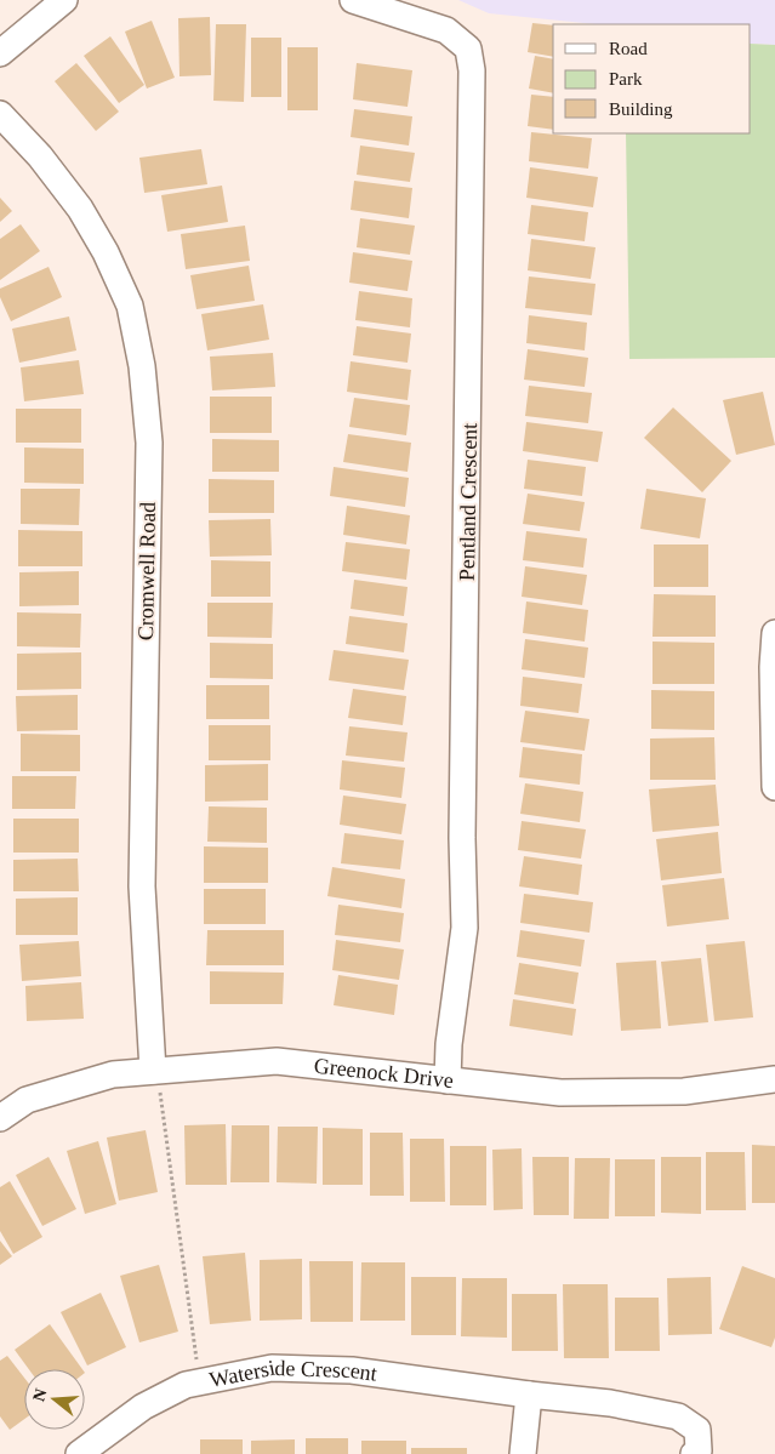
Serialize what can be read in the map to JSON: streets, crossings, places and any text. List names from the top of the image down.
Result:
{
  "streets": {
    "street": [
      "Pentland Crescent",
      "Cromwell Road",
      "Greenock Drive",
      "Waterside Crescent"
    ]
  },
  "crossings": [
    ["Pentland Crescent", "Greenock Drive"],
    ["Cromwell Road", "Greenock Drive"]
  ],
  "legend": ["Road", "Park", "Building"],
  "north": "left"
}
